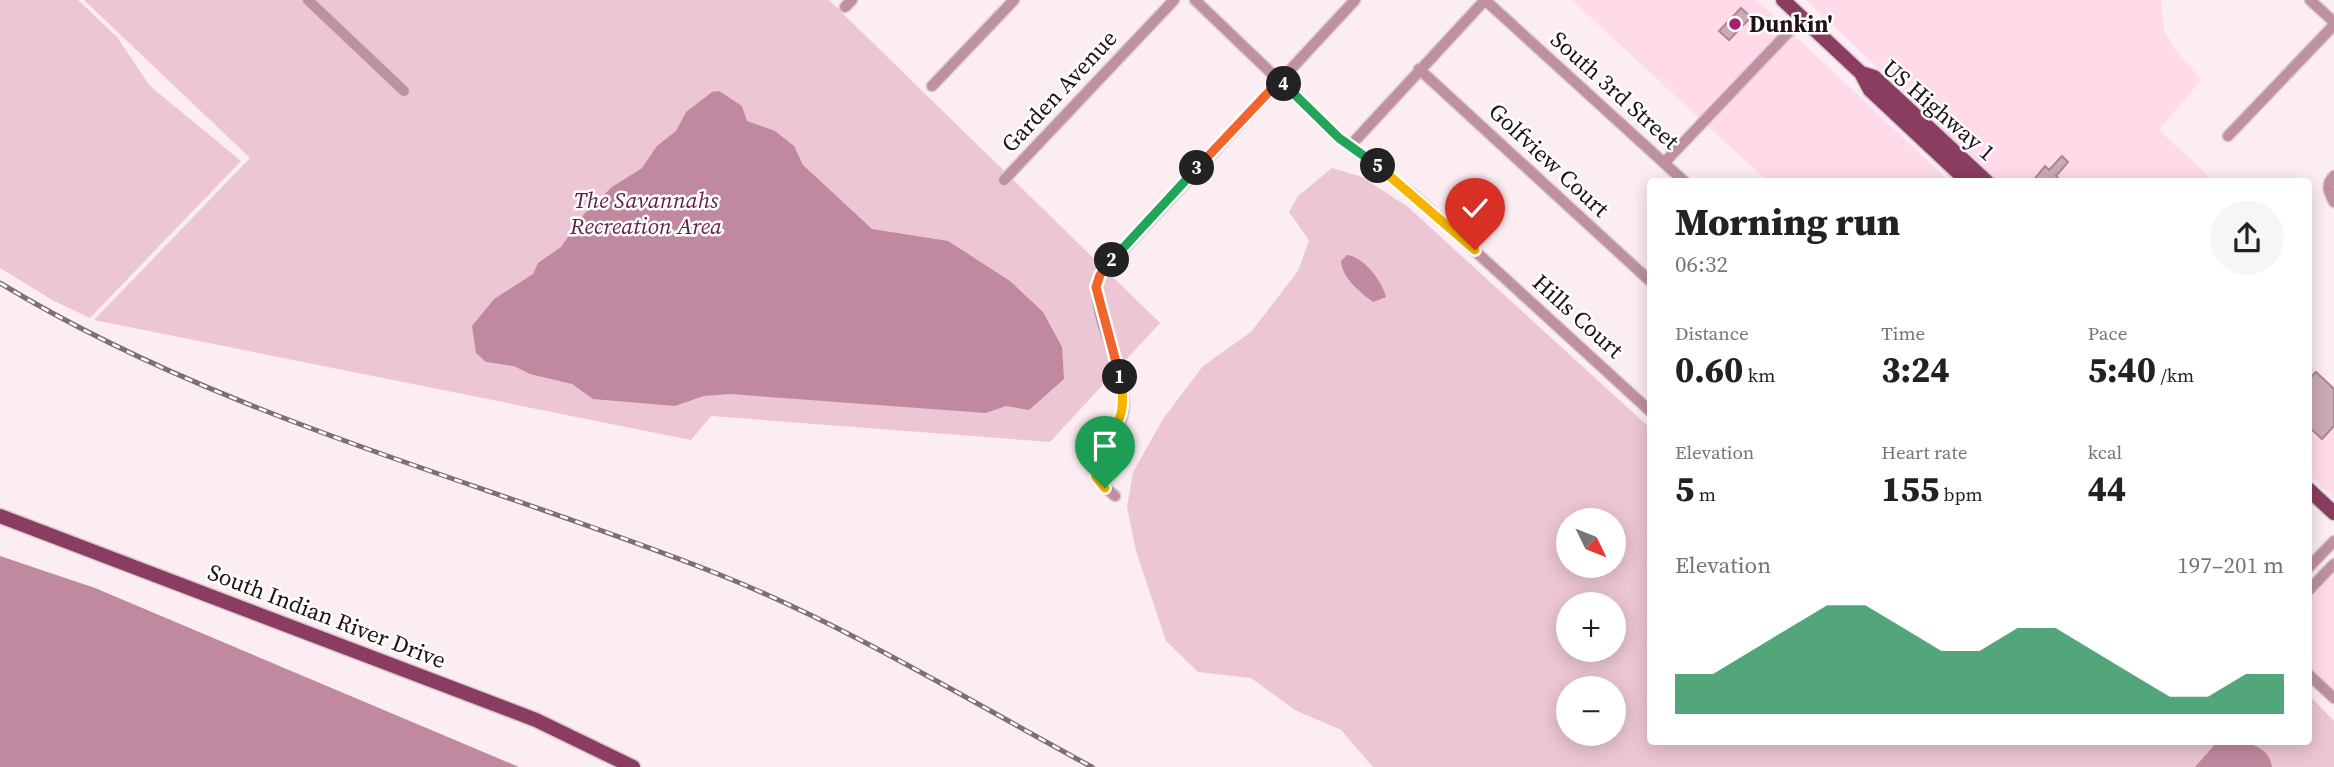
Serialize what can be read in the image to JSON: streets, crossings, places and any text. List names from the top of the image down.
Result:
{
  "streets": {
    "main road": ["US Highway 1", "South Indian River Drive"],
    "street": [
      "South 3rd Street",
      "Garden Avenue",
      "Golfview Court",
      "Hills Court"
    ]
  },
  "parks": ["The Savannahs Recreation Area"],
  "places": ["Dunkin'"],
  "north": "bottom right",
  "page": {
    "pins": [
      "4",
      "5",
      "3",
      "2",
      "1"
    ],
    "heading": ["Morning run", "06:32"],
    "stats": [
      ["Distance", "0.60 km"],
      ["Time", "3:24"],
      ["Pace", "5:40 /km"],
      ["Elevation", "5 m"],
      ["Heart rate", "155 bpm"],
      ["kcal", "44"]
    ],
    "map_buttons": ["+", "−"],
    "chart": ["Elevation", "197–201 m"]
  }
}
